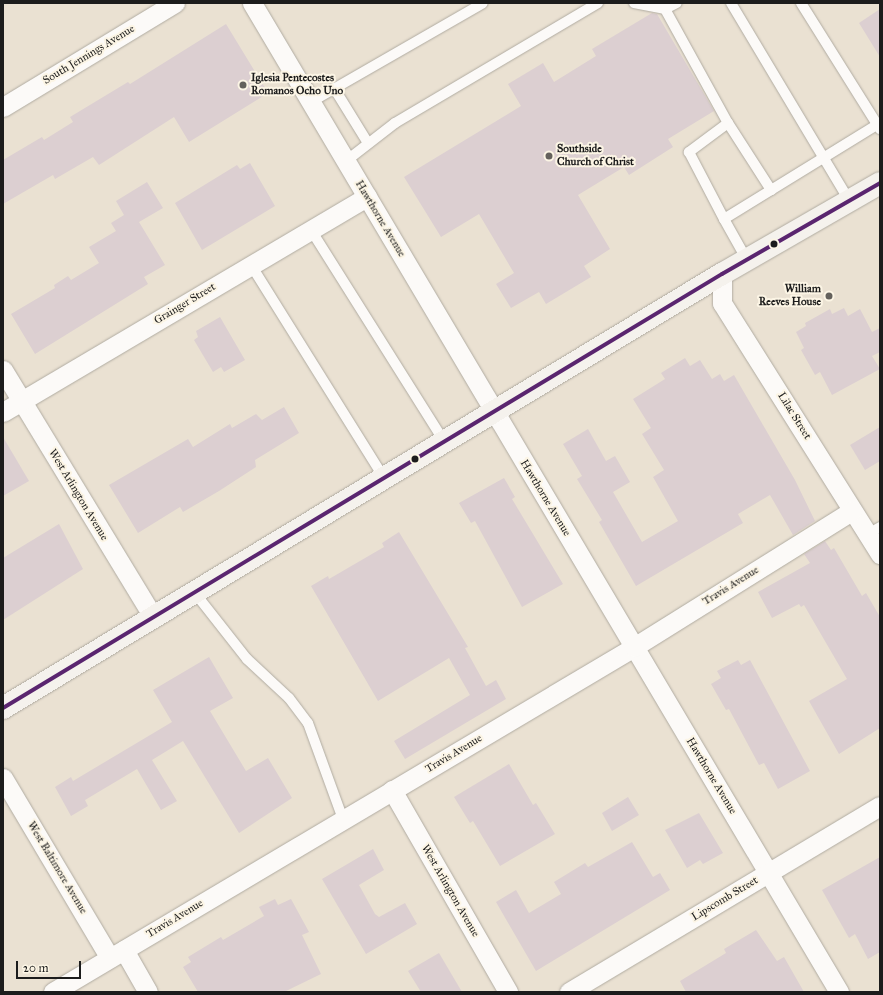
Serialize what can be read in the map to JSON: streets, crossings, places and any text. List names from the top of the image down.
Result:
{
  "streets": {
    "street": [
      "South Jennings Avenue",
      "Hawthorne Avenue",
      "Grainger Street",
      "Lilac Street",
      "West Arlington Avenue",
      "Travis Avenue",
      "West Baltimore Avenue",
      "Lipscomb Street"
    ]
  },
  "crossings": [
    ["Hawthorne Avenue", "Grainger Street"],
    ["Hawthorne Avenue", "Travis Avenue"],
    ["Hawthorne Avenue", "Lipscomb Street"],
    ["Grainger Street", "West Arlington Avenue"],
    ["Lilac Street", "Travis Avenue"],
    ["West Arlington Avenue", "Travis Avenue"],
    ["Travis Avenue", "West Baltimore Avenue"]
  ],
  "places": ["Iglesia Pentecostes Romanos Ocho Uno", "Southside Church of Christ", "William Reeves House"],
  "scale_bar": "20 m"
}
